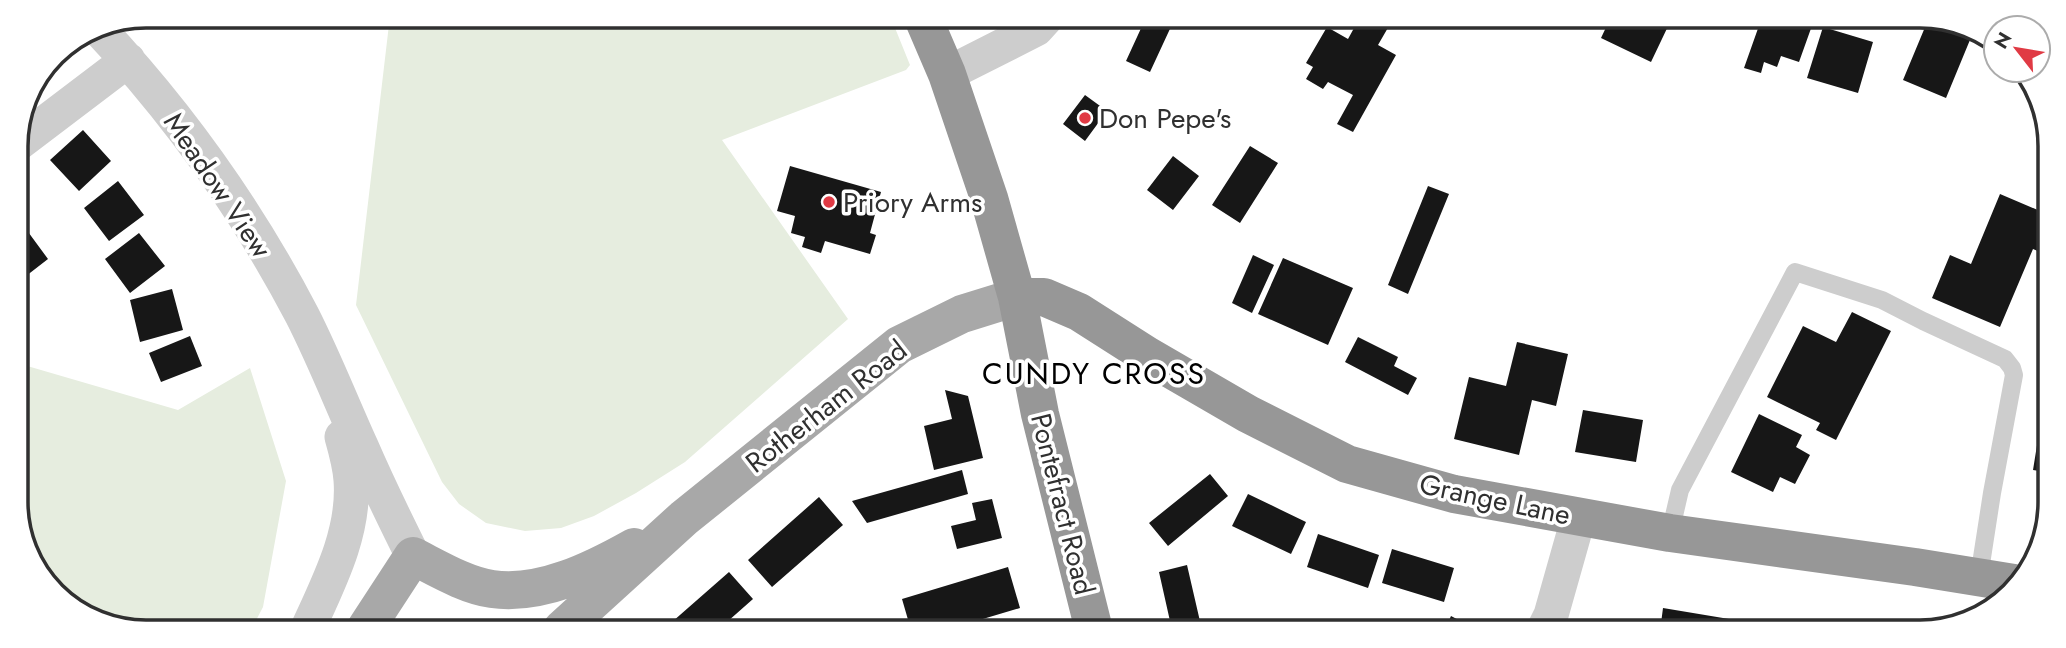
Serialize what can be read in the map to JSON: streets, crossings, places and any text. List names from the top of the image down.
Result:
{
  "streets": {
    "highway": ["Grange Lane", "Pontefract Road"],
    "main road": ["Rotherham Road"],
    "street": ["Meadow View"]
  },
  "crossings": [
    ["Meadow View", "Rotherham Road"],
    ["Rotherham Road", "Grange Lane"],
    ["Rotherham Road", "Pontefract Road"],
    ["Grange Lane", "Pontefract Road"]
  ],
  "districts": ["CUNDY CROSS"],
  "places": ["Don Pepe's", "Priory Arms"],
  "north": "top left"
}
